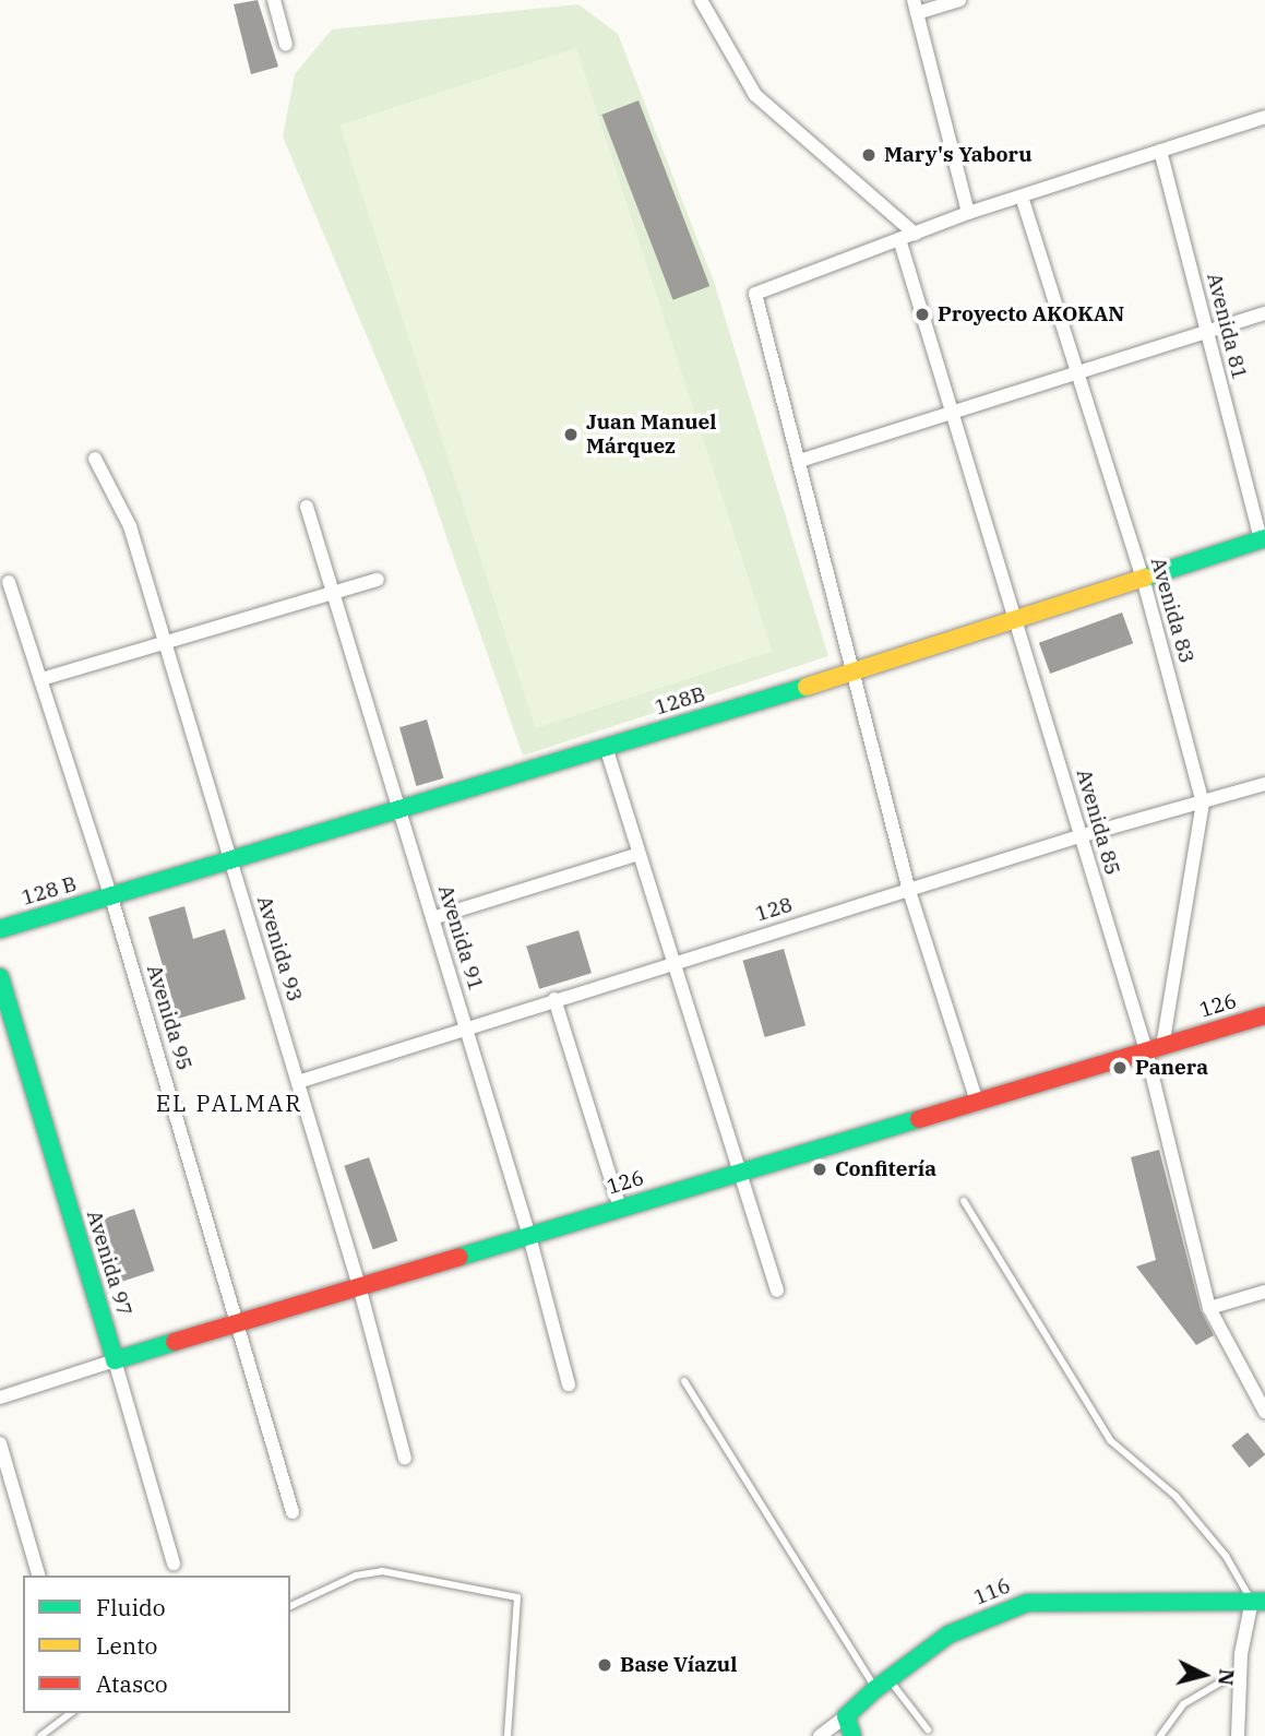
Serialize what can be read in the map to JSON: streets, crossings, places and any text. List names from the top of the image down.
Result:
{
  "streets": {
    "street": [
      "Avenida 81",
      "Avenida 83",
      "128B",
      "Avenida 85",
      "128 B",
      "128",
      "Avenida 91",
      "Avenida 93",
      "126",
      "Avenida 95",
      "Avenida 97",
      "116"
    ]
  },
  "crossings": [
    ["Avenida 81", "128B"],
    ["Avenida 83", "128B"],
    ["Avenida 83", "Avenida 85"],
    ["Avenida 83", "128"],
    ["Avenida 83", "126"],
    ["128B", "Avenida 85"],
    ["128B", "128 B"],
    ["128B", "Avenida 91"],
    ["128B", "Avenida 93"],
    ["128B", "Avenida 95"],
    ["Avenida 85", "128"],
    ["Avenida 85", "126"],
    ["128 B", "Avenida 95"],
    ["128", "Avenida 91"],
    ["128", "Avenida 93"],
    ["Avenida 91", "126"],
    ["Avenida 93", "126"],
    ["126", "Avenida 95"],
    ["126", "Avenida 97"]
  ],
  "districts": ["EL PALMAR"],
  "places": [
    "Mary's Yaboru",
    "Proyecto AKOKAN",
    "Juan Manuel Márquez",
    "Panera",
    "Confitería",
    "Base Víazul"
  ],
  "legend": ["Fluido", "Lento", "Atasco"],
  "north": "right"
}
